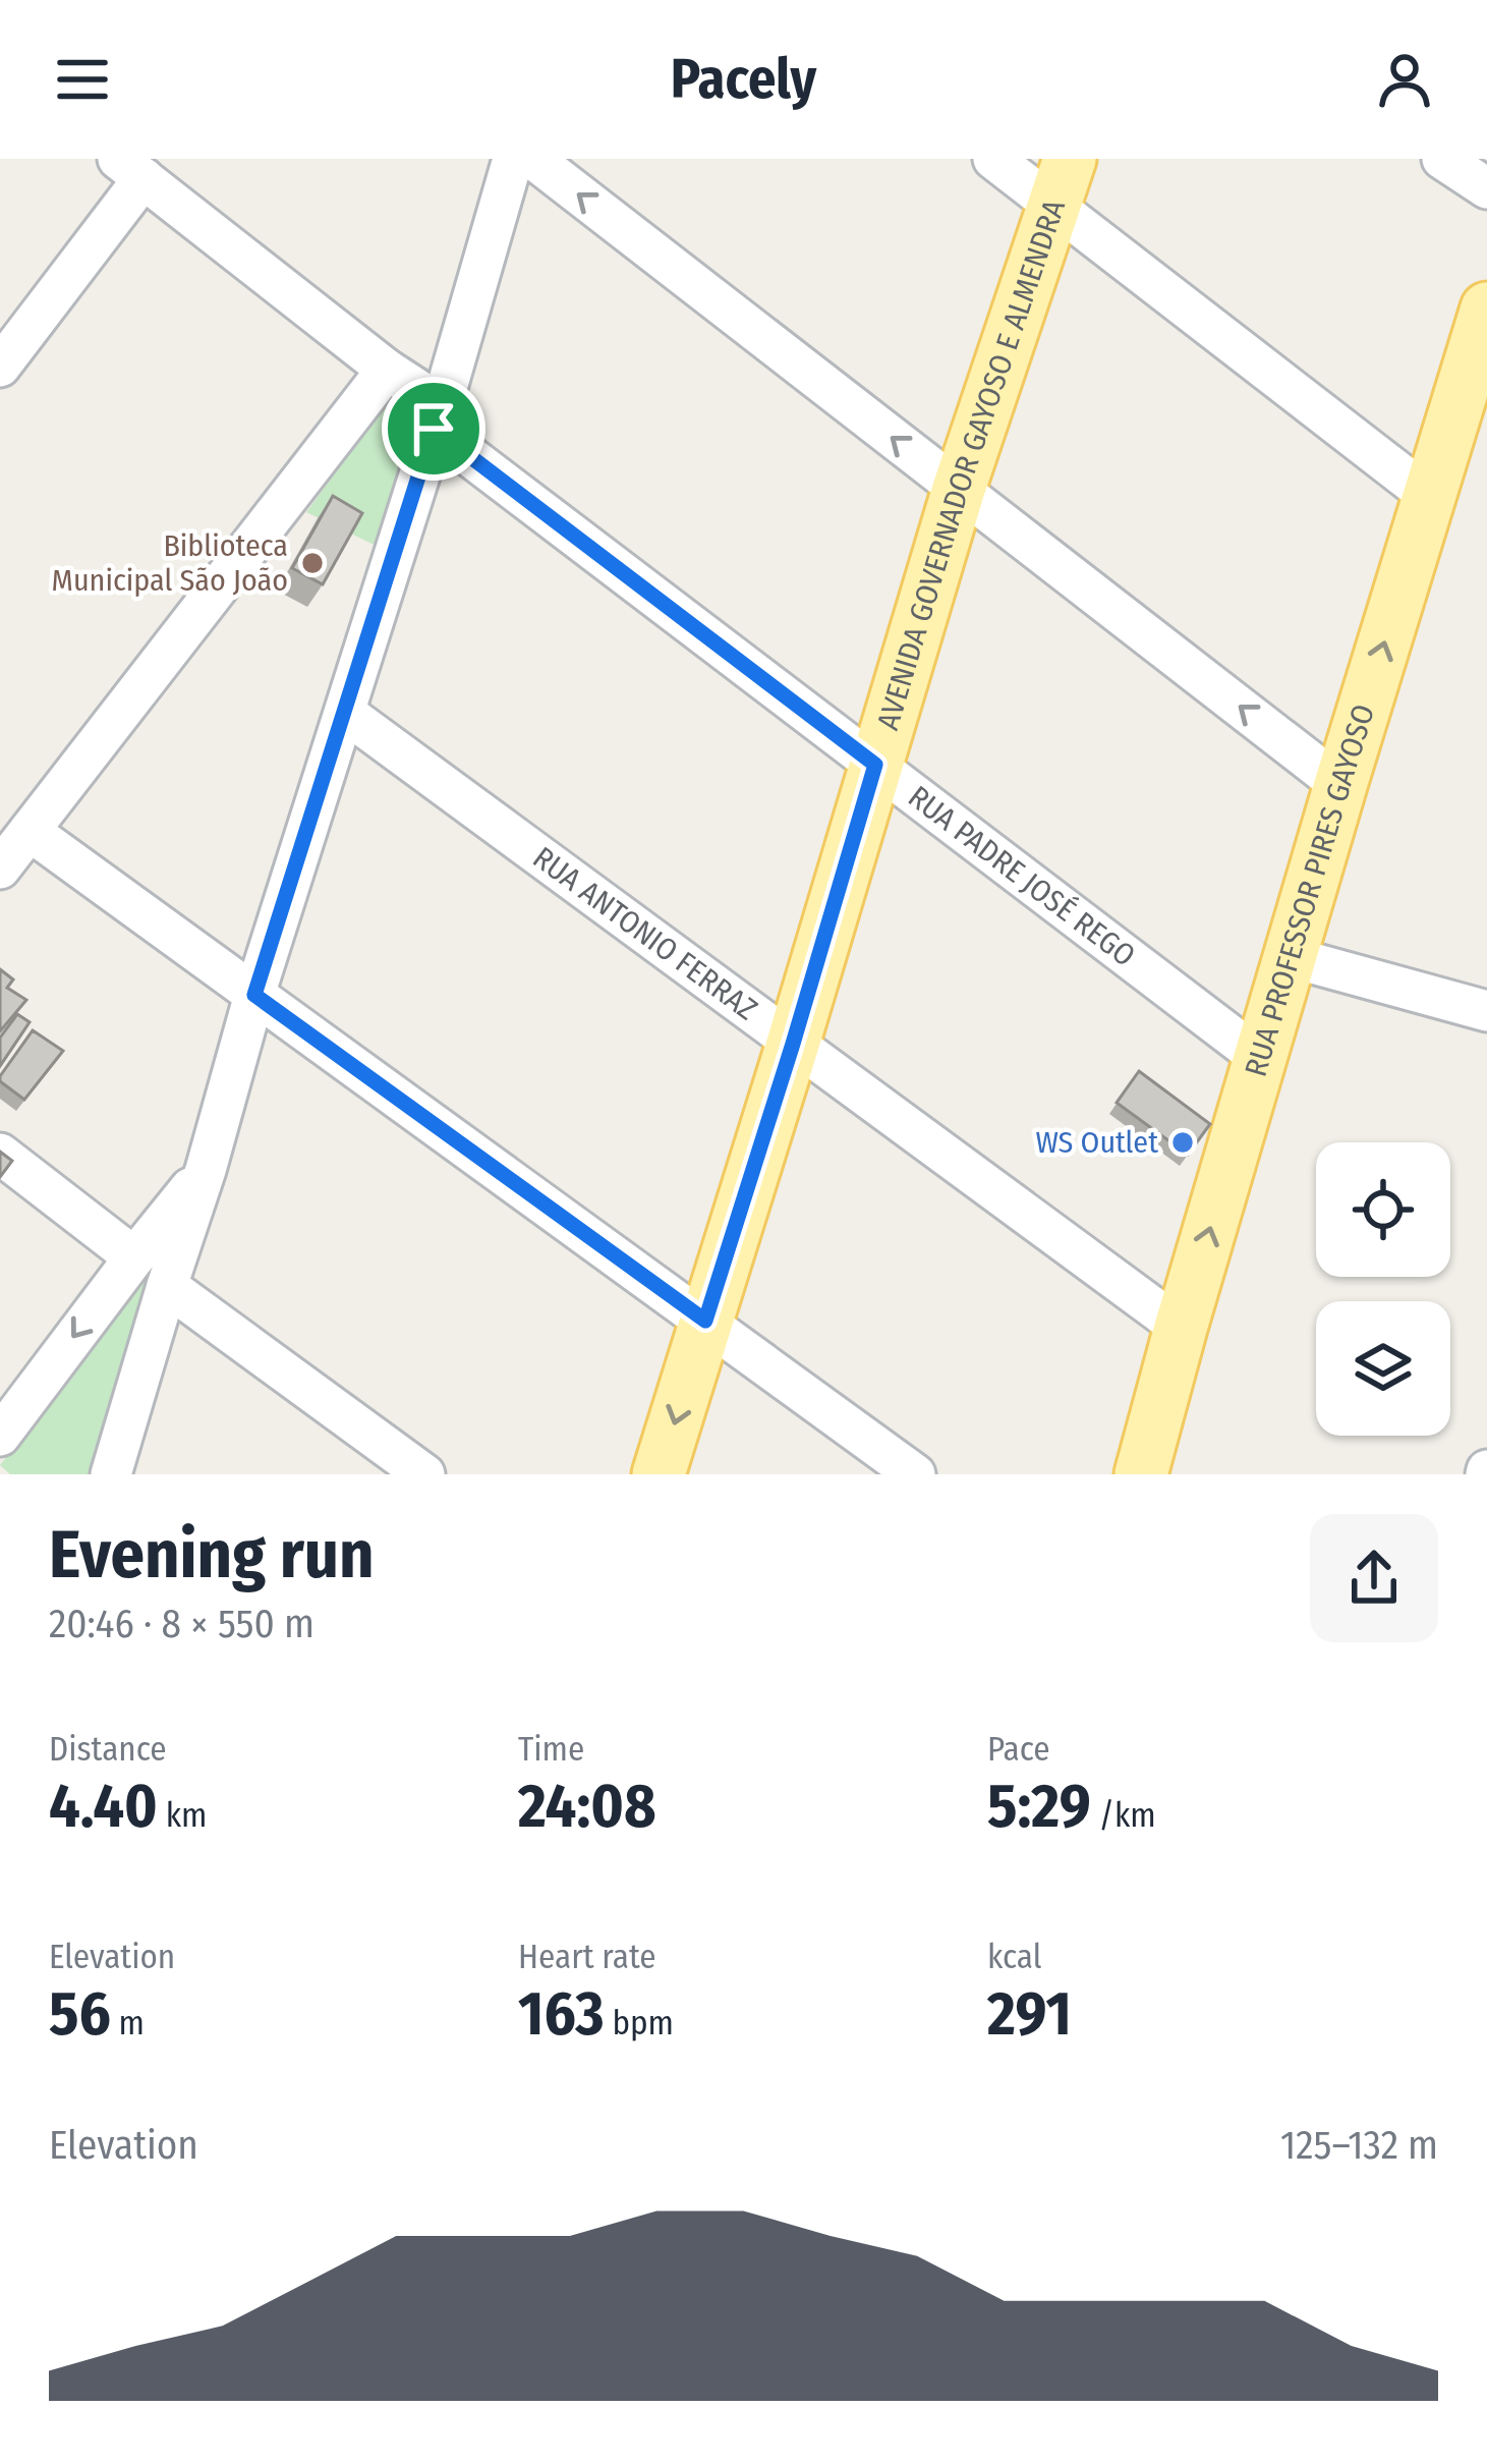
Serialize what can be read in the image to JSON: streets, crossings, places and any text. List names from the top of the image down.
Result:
{
  "streets": {
    "main road": ["AVENIDA GOVERNADOR GAYOSO E ALMENDRA", "RUA PROFESSOR PIRES GAYOSO"],
    "street": ["RUA PADRE JOSÉ REGO", "RUA ANTONIO FERRAZ"]
  },
  "crossings": [
    ["AVENIDA GOVERNADOR GAYOSO E ALMENDRA", "RUA PADRE JOSÉ REGO"],
    ["AVENIDA GOVERNADOR GAYOSO E ALMENDRA", "RUA ANTONIO FERRAZ"],
    ["RUA PADRE JOSÉ REGO", "RUA PROFESSOR PIRES GAYOSO"],
    ["RUA PROFESSOR PIRES GAYOSO", "RUA ANTONIO FERRAZ"]
  ],
  "one_way": ["RUA PROFESSOR PIRES GAYOSO"],
  "places": ["Biblioteca Municipal São João", "WS Outlet"],
  "page": {
    "header": "Pacely",
    "heading": ["Evening run", "20:46 · 8 × 550 m"],
    "stats": [
      ["Distance", "4.40 km"],
      ["Time", "24:08"],
      ["Pace", "5:29 /km"],
      ["Elevation", "56 m"],
      ["Heart rate", "163 bpm"],
      ["kcal", "291"]
    ],
    "chart": ["Elevation", "125–132 m"]
  }
}
